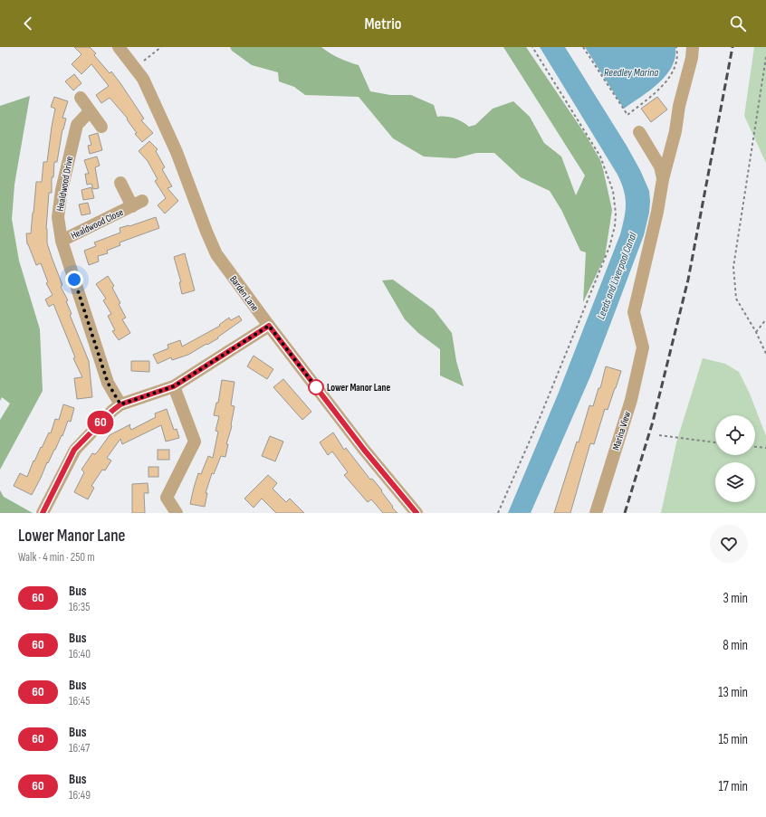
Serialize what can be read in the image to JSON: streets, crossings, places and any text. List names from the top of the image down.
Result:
{
  "streets": {
    "street": [
      "Healdwood Drive",
      "Healdwood Close",
      "Barden Lane",
      "Marina View"
    ]
  },
  "crossings": [
    ["Healdwood Drive", "Healdwood Close"]
  ],
  "water": ["Reedley Marina", "Leeds and Liverpool Canal"],
  "places": ["Lower Manor Lane"],
  "lines": ["bus line 60"],
  "page": {
    "header": "Metrio",
    "on_map": "60",
    "heading": ["Lower Manor Lane", "Walk · 4 min · 250 m"],
    "list": [
      {
        "mark": "60",
        "name": "Bus",
        "note": "16:35",
        "value": "3 min"
      },
      {
        "mark": "60",
        "name": "Bus",
        "note": "16:40",
        "value": "8 min"
      },
      {
        "mark": "60",
        "name": "Bus",
        "note": "16:45",
        "value": "13 min"
      },
      {
        "mark": "60",
        "name": "Bus",
        "note": "16:47",
        "value": "15 min"
      },
      {
        "mark": "60",
        "name": "Bus",
        "note": "16:49",
        "value": "17 min"
      }
    ]
  }
}
